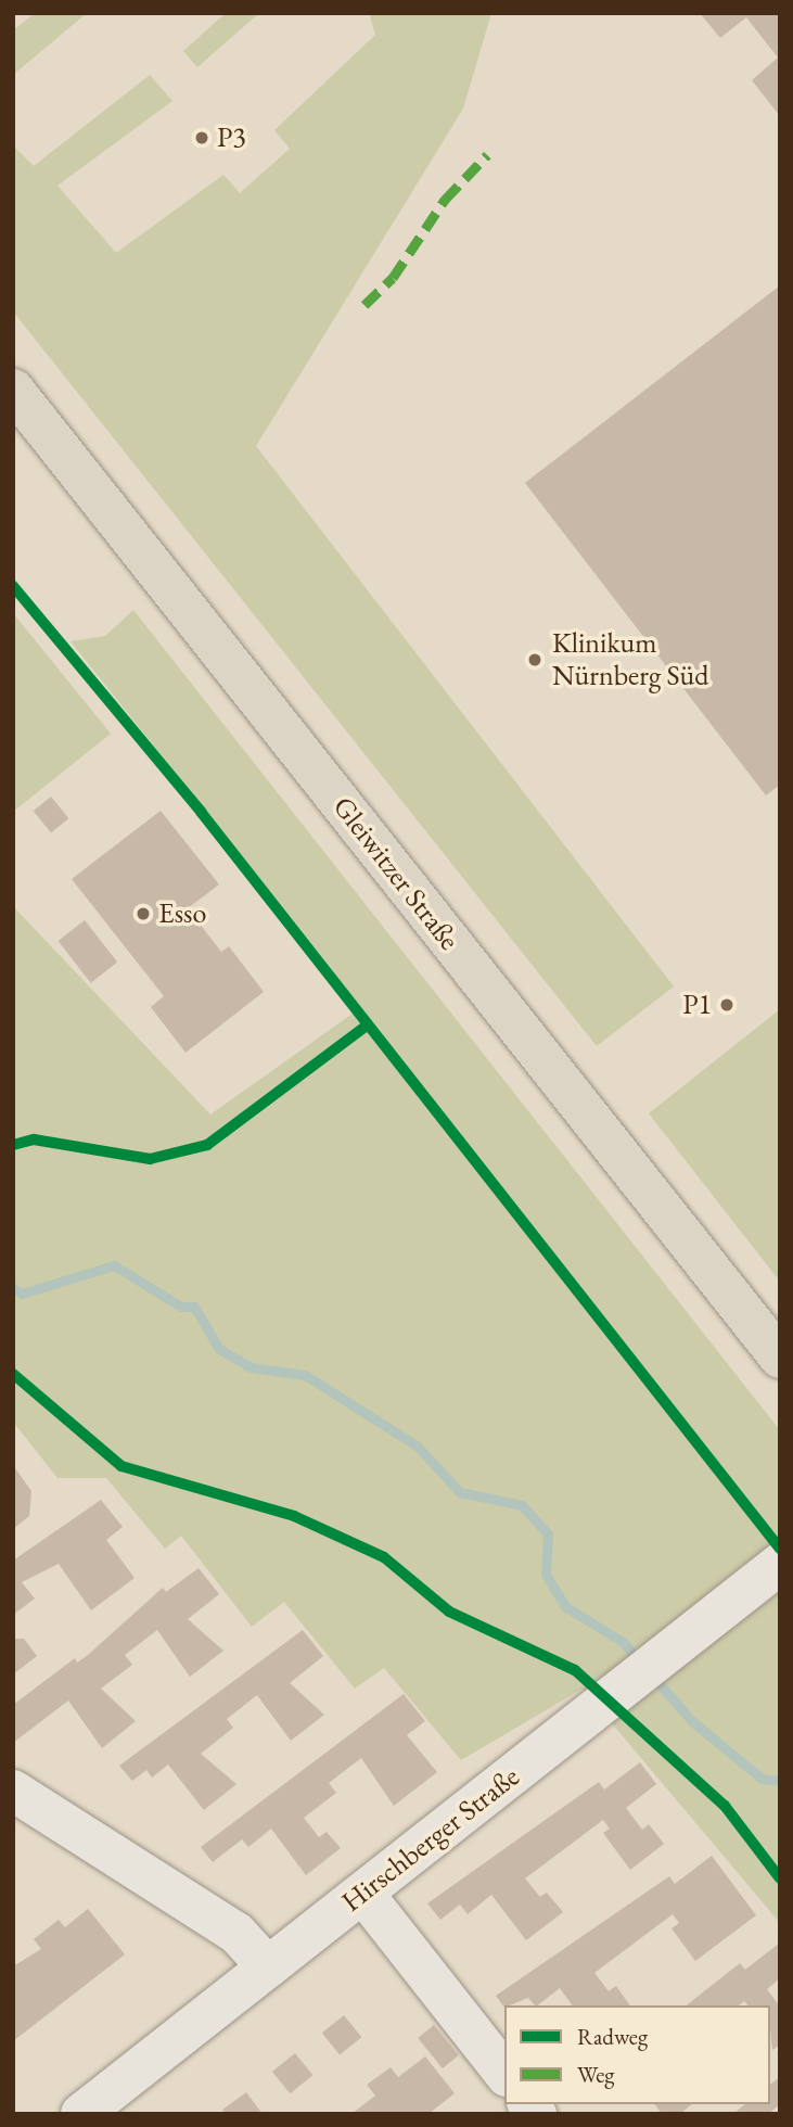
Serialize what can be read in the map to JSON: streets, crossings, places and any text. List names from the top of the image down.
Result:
{
  "streets": {
    "main road": ["Gleiwitzer Straße"],
    "street": ["Hirschberger Straße"]
  },
  "places": [
    "P3",
    "Klinikum Nürnberg Süd",
    "Esso",
    "P1"
  ],
  "legend": ["Radweg", "Weg"]
}
